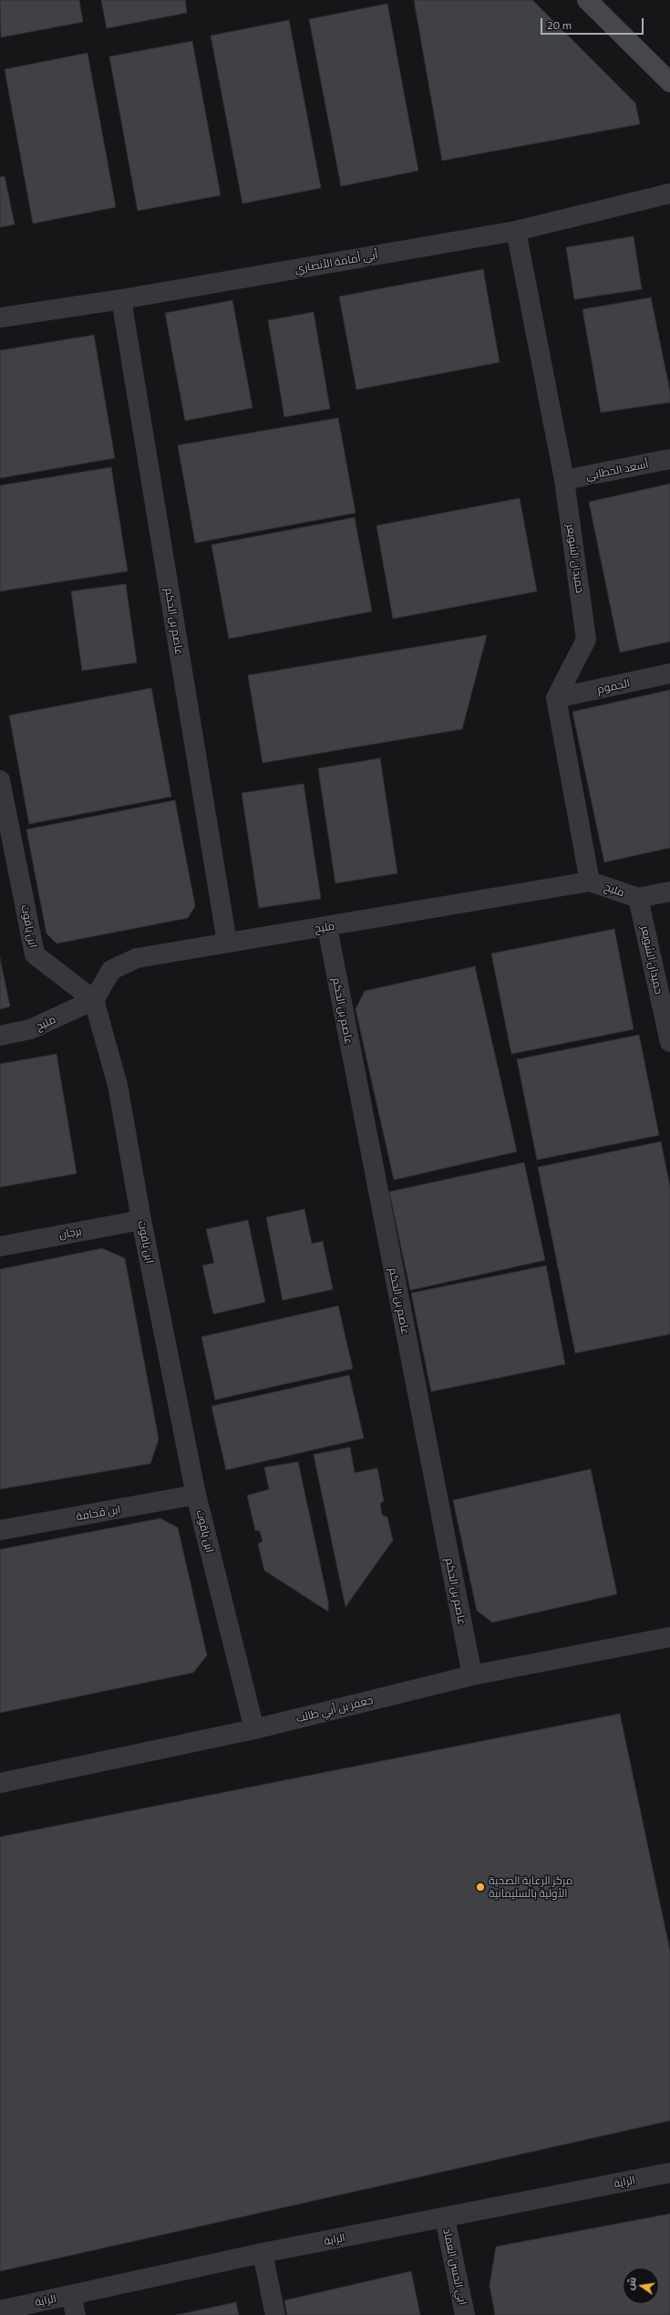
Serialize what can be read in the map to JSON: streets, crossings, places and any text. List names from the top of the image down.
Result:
{
  "streets": {
    "street": [
      "أبي أمامة الأنصاري",
      "أسعد الحطابي",
      "حميدان الشويعر",
      "عاصم بن الحكم",
      "الجموم",
      "مليح",
      "ابن ياقوت",
      "برجان",
      "ابن قحافة",
      "جعفر بن أبي طالب",
      "الراية",
      "ابي الحسن العماد"
    ]
  },
  "crossings": [
    ["أبي أمامة الأنصاري", "حميدان الشويعر"],
    ["أبي أمامة الأنصاري", "عاصم بن الحكم"],
    ["أسعد الحطابي", "حميدان الشويعر"],
    ["حميدان الشويعر", "الجموم"],
    ["حميدان الشويعر", "مليح"],
    ["عاصم بن الحكم", "مليح"],
    ["عاصم بن الحكم", "جعفر بن أبي طالب"],
    ["مليح", "ابن ياقوت"],
    ["ابن ياقوت", "برجان"],
    ["ابن ياقوت", "ابن قحافة"],
    ["ابن ياقوت", "جعفر بن أبي طالب"],
    ["الراية", "ابي الحسن العماد"]
  ],
  "places": ["مركز الرعاية الصحية الأولية بالسليمانية"],
  "scale_bar": "20 m",
  "north": "left"
}
